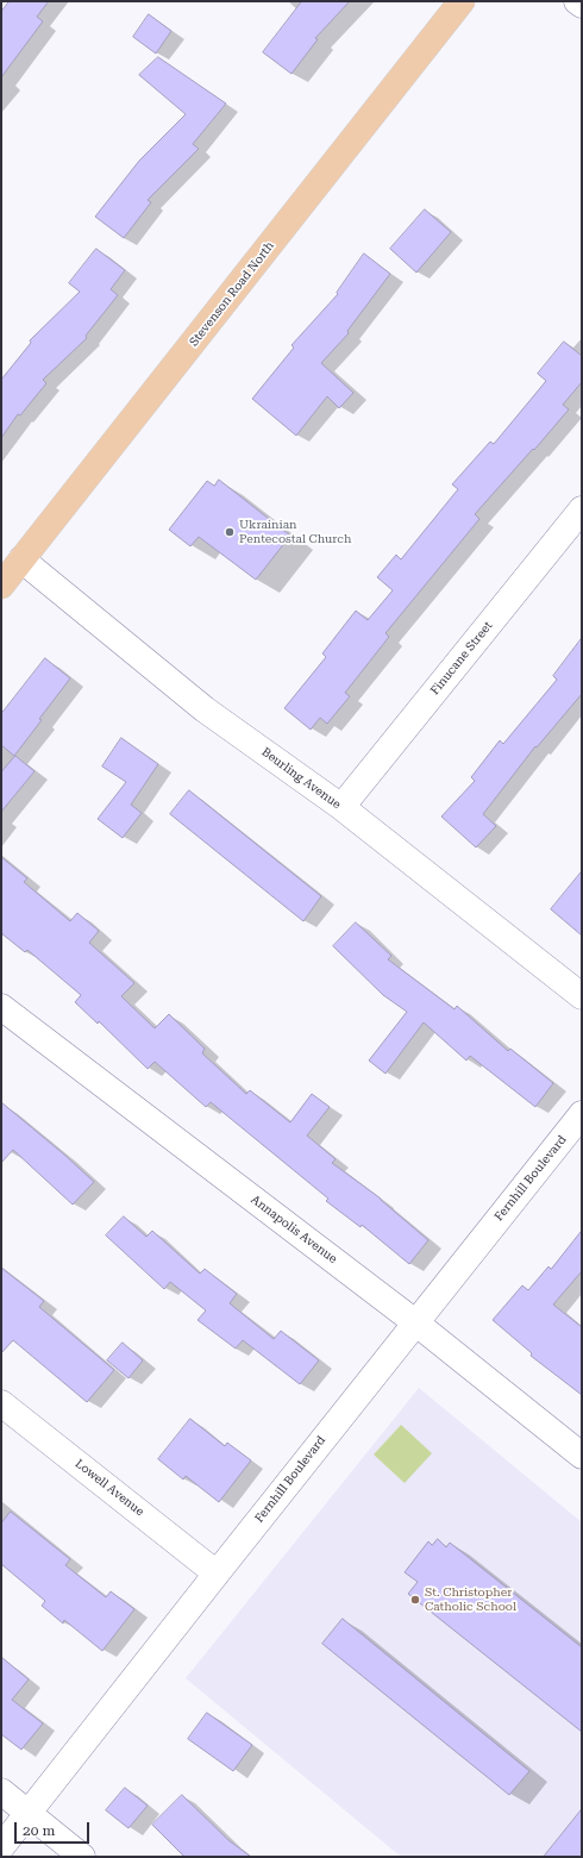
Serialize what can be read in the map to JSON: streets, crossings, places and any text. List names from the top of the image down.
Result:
{
  "streets": {
    "main road": ["Stevenson Road North"],
    "street": [
      "Finucane Street",
      "Beurling Avenue",
      "Fernhill Boulevard",
      "Annapolis Avenue",
      "Lowell Avenue"
    ]
  },
  "crossings": [
    ["Stevenson Road North", "Beurling Avenue"],
    ["Finucane Street", "Beurling Avenue"],
    ["Fernhill Boulevard", "Annapolis Avenue"],
    ["Fernhill Boulevard", "Lowell Avenue"]
  ],
  "places": ["Ukrainian Pentecostal Church", "St. Christopher Catholic School"],
  "scale_bar": "20 m"
}
